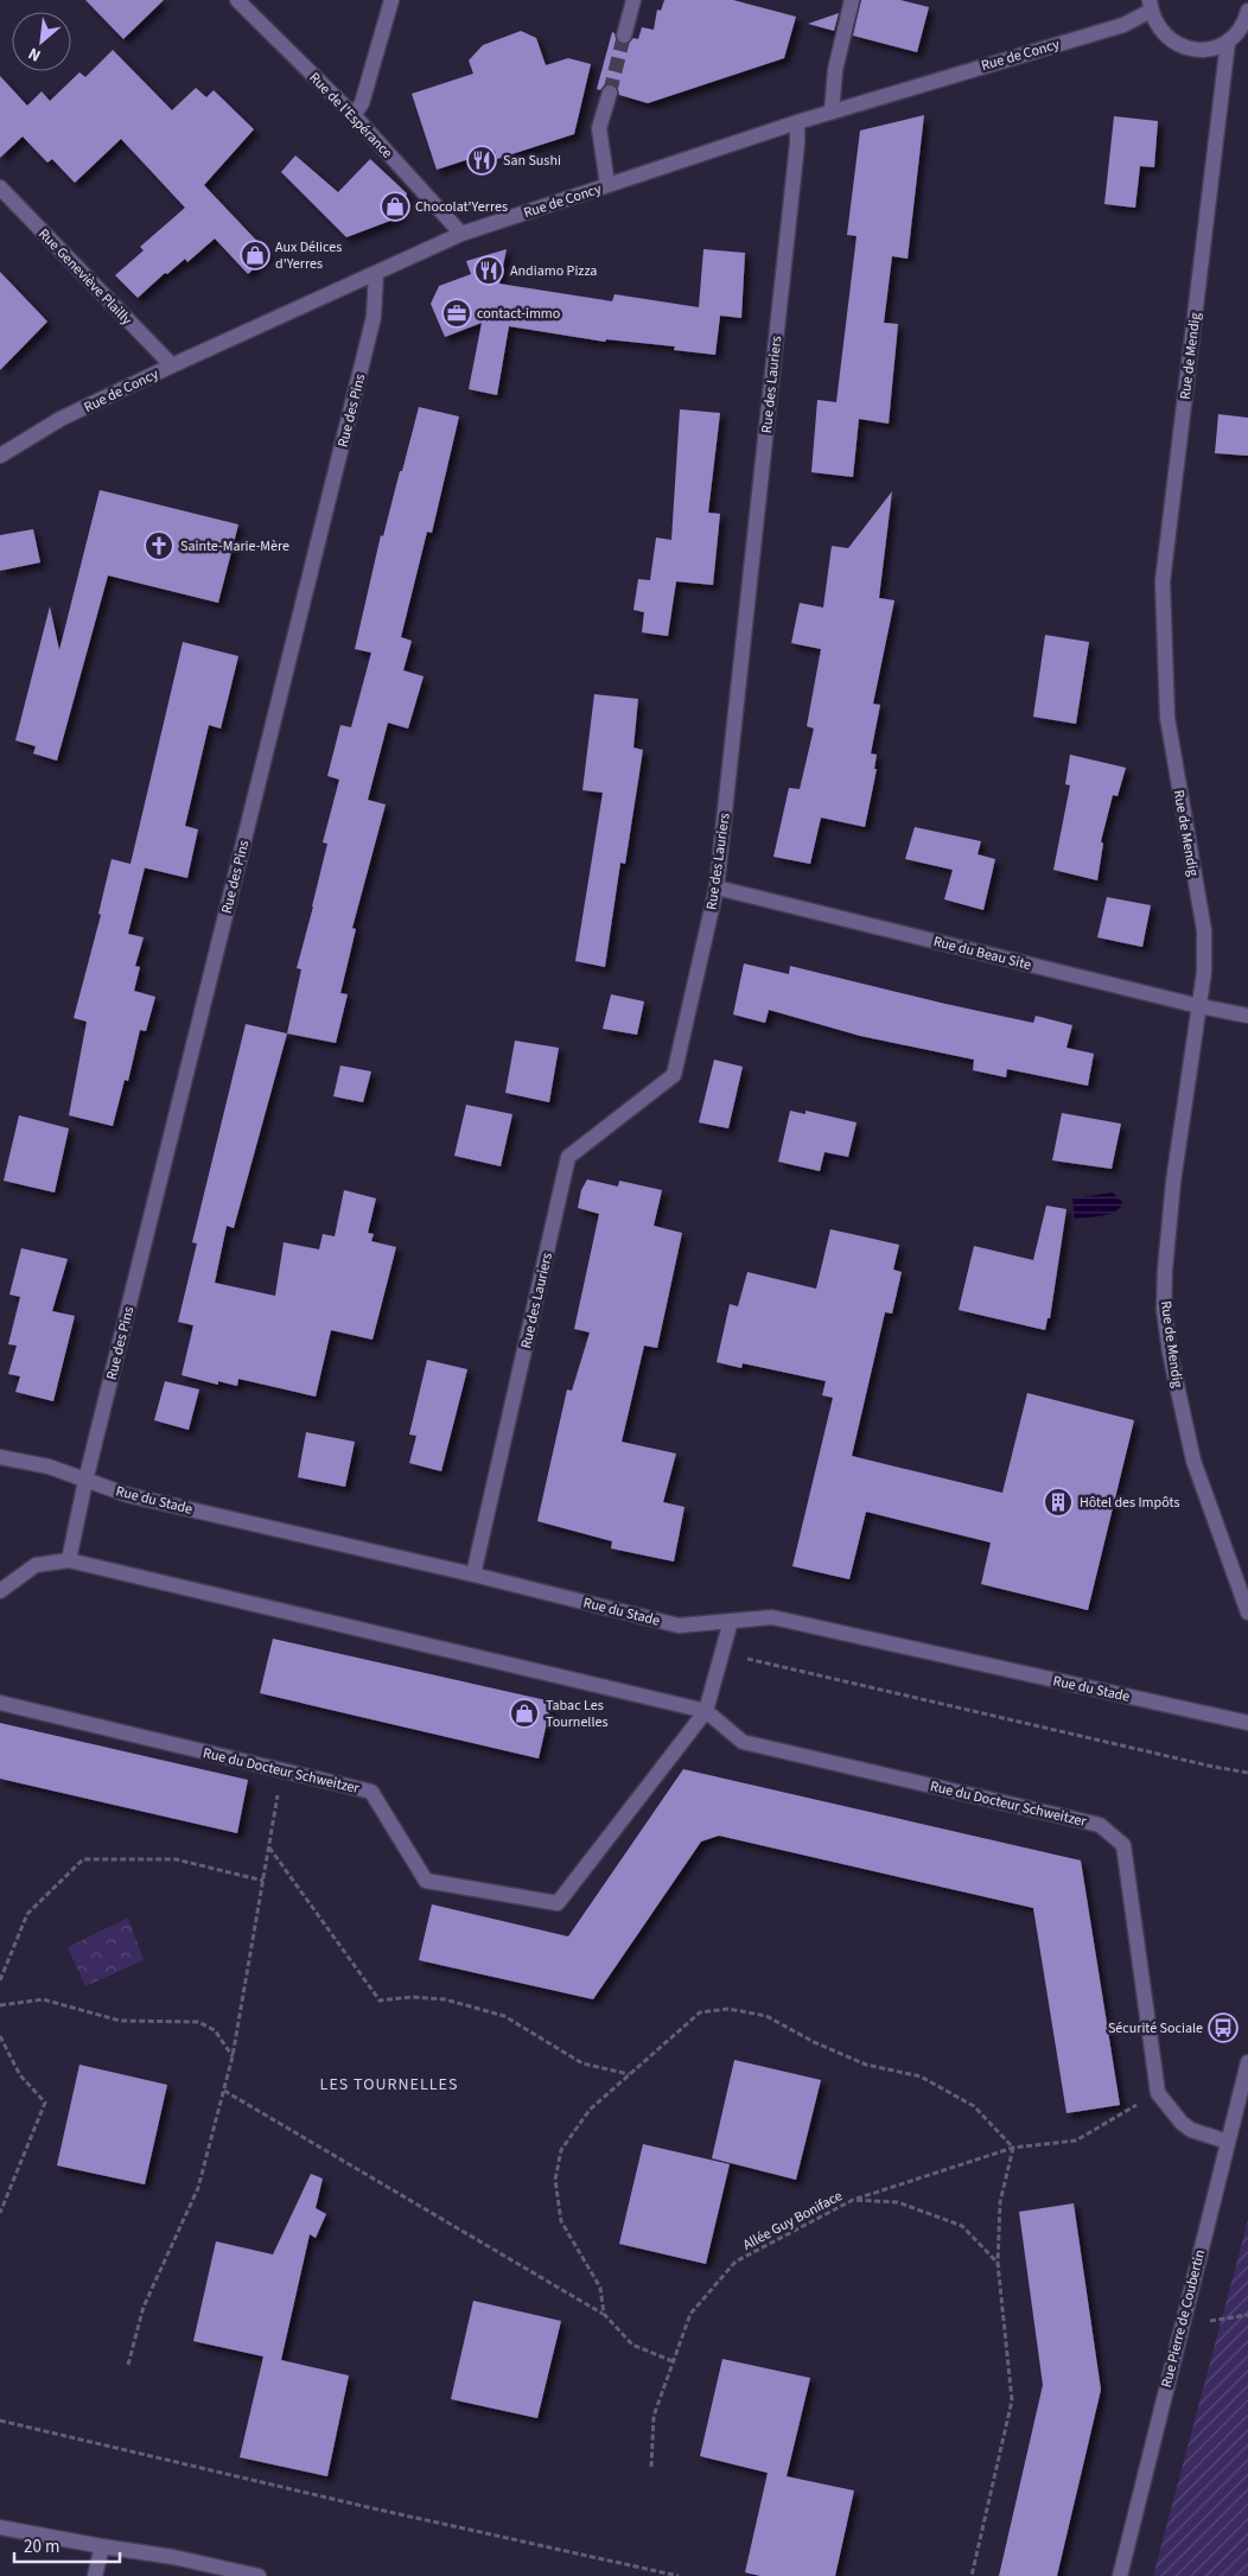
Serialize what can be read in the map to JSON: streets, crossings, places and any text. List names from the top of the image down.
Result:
{
  "streets": {
    "street": [
      "Rue de Concy",
      "Rue de l'Espérance",
      "Rue Geneviève Plailly",
      "Rue de Mendig",
      "Rue des Lauriers",
      "Rue des Pins",
      "Rue du Beau Site",
      "Rue du Stade",
      "Rue du Docteur Schweitzer",
      "Rue Pierre de Coubertin"
    ],
    "path": ["Allée Guy Boniface"]
  },
  "crossings": [
    ["Rue de Concy", "Rue de l'Espérance"],
    ["Rue de Concy", "Rue Geneviève Plailly"],
    ["Rue de Concy", "Rue de Mendig"],
    ["Rue de Concy", "Rue des Lauriers"],
    ["Rue de Concy", "Rue des Pins"],
    ["Rue de Mendig", "Rue du Beau Site"],
    ["Rue des Lauriers", "Rue du Beau Site"],
    ["Rue des Lauriers", "Rue du Stade"],
    ["Rue des Pins", "Rue du Stade"],
    ["Rue du Stade", "Rue du Docteur Schweitzer"]
  ],
  "districts": ["LES TOURNELLES"],
  "places": {
    "restaurant": ["San Sushi", "Andiamo Pizza"],
    "shop": ["Chocolat'Yerres", "Aux Délices d'Yerres", "Tabac Les Tournelles"],
    "office": ["contact-immo"],
    "church": ["Sainte-Marie-Mère"],
    "building": ["Hôtel des Impôts"],
    "bus stop": ["Sécurité Sociale"]
  },
  "scale_bar": "20 m",
  "north": "bottom left"
}
